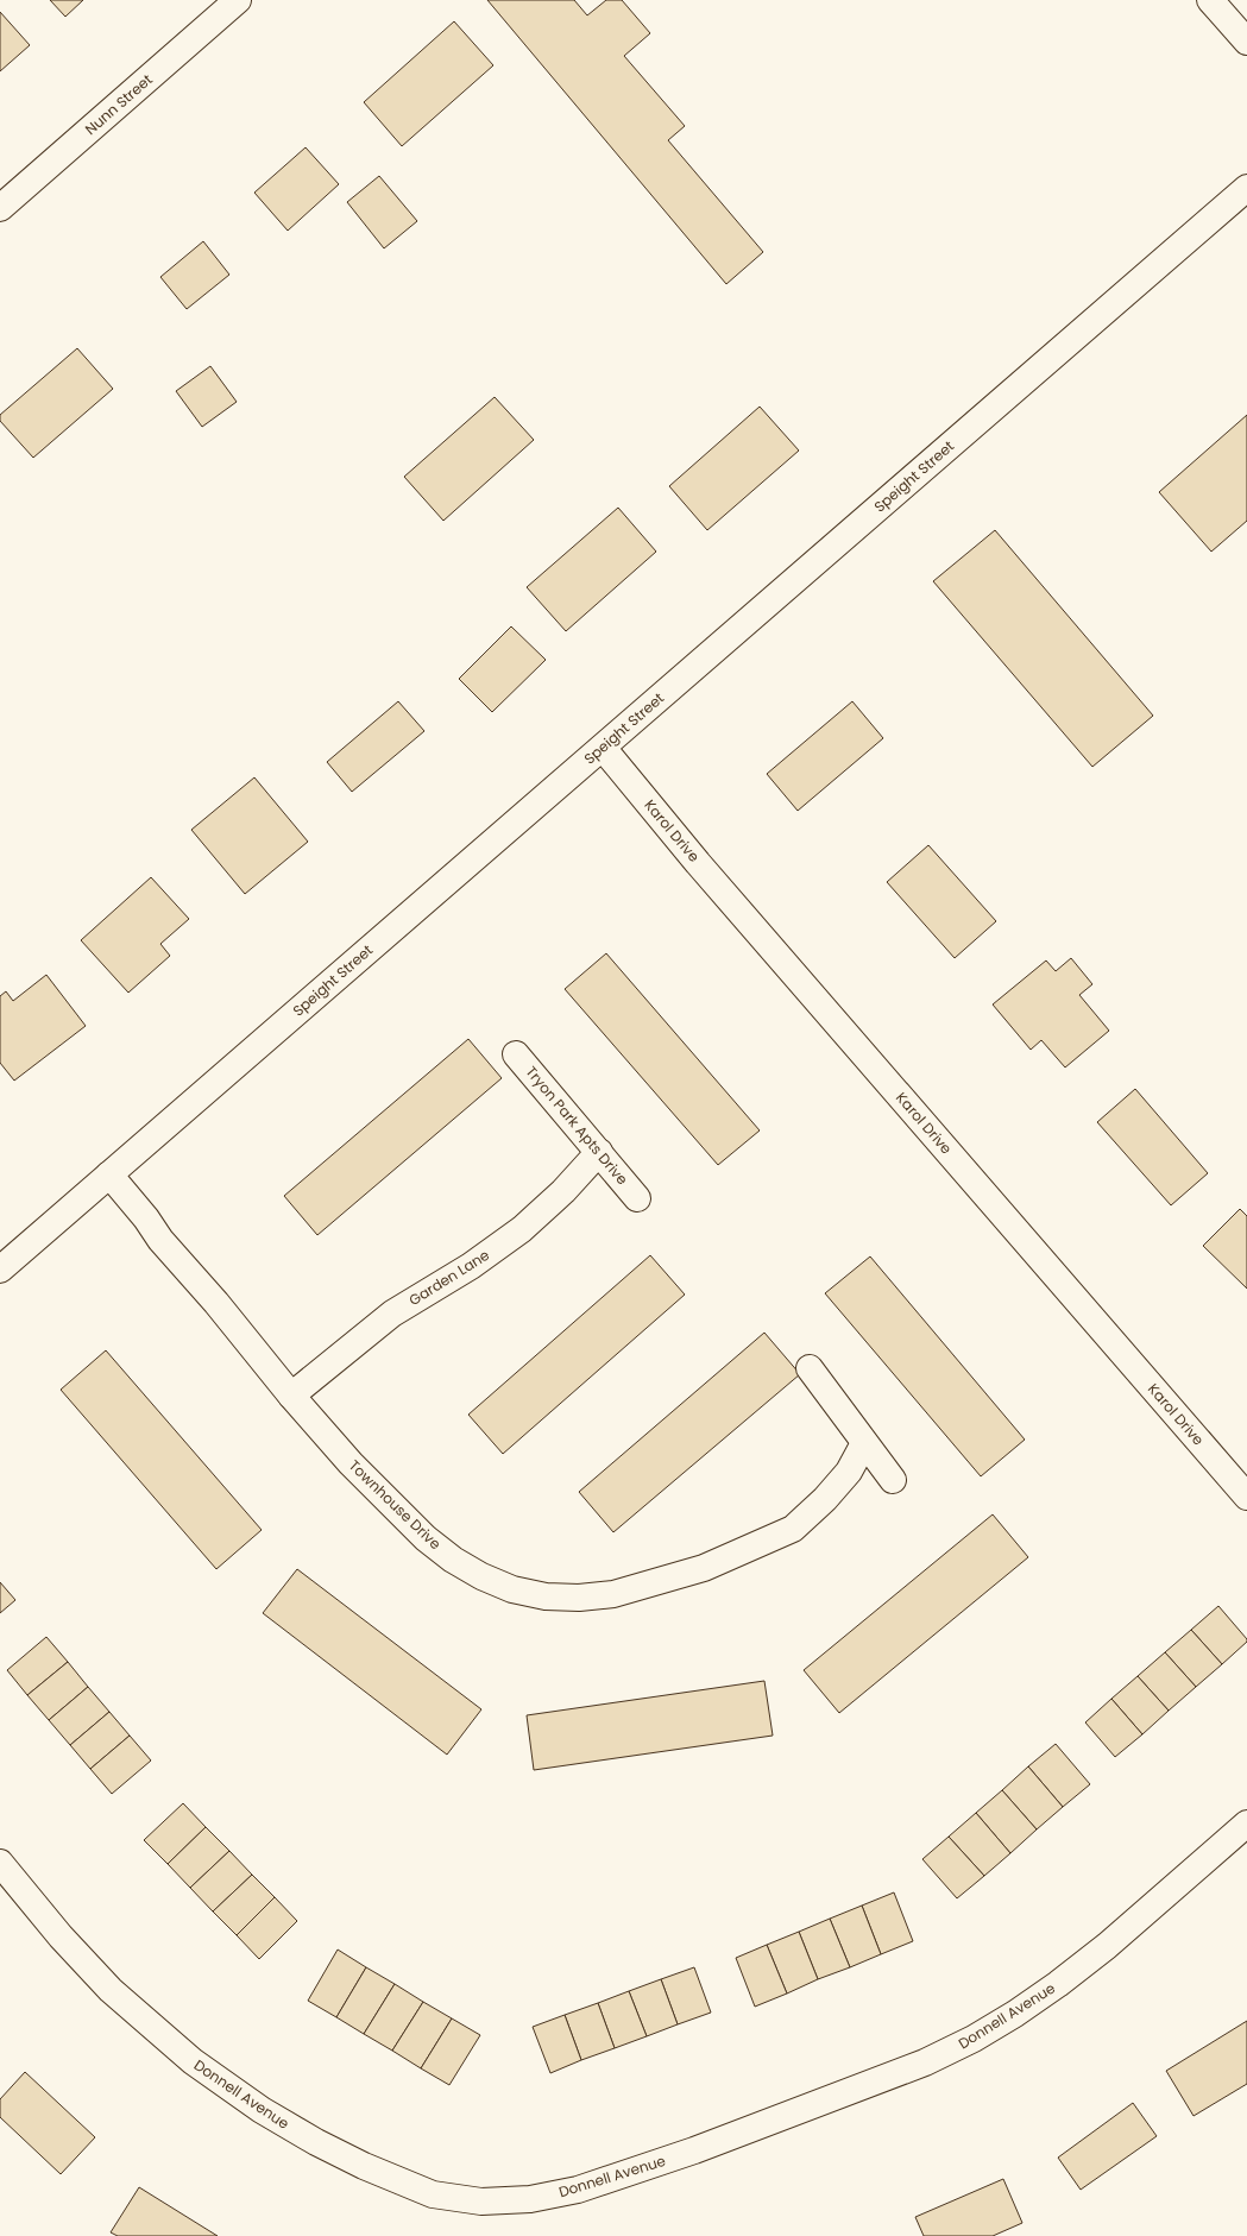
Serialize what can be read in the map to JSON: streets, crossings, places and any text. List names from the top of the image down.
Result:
{
  "streets": {
    "street": [
      "Nunn Street",
      "Speight Street",
      "Karol Drive",
      "Tryon Park Apts Drive",
      "Garden Lane",
      "Townhouse Drive",
      "Donnell Avenue"
    ]
  },
  "crossings": [
    ["Speight Street", "Karol Drive"],
    ["Speight Street", "Townhouse Drive"],
    ["Tryon Park Apts Drive", "Garden Lane"],
    ["Garden Lane", "Townhouse Drive"]
  ]
}
